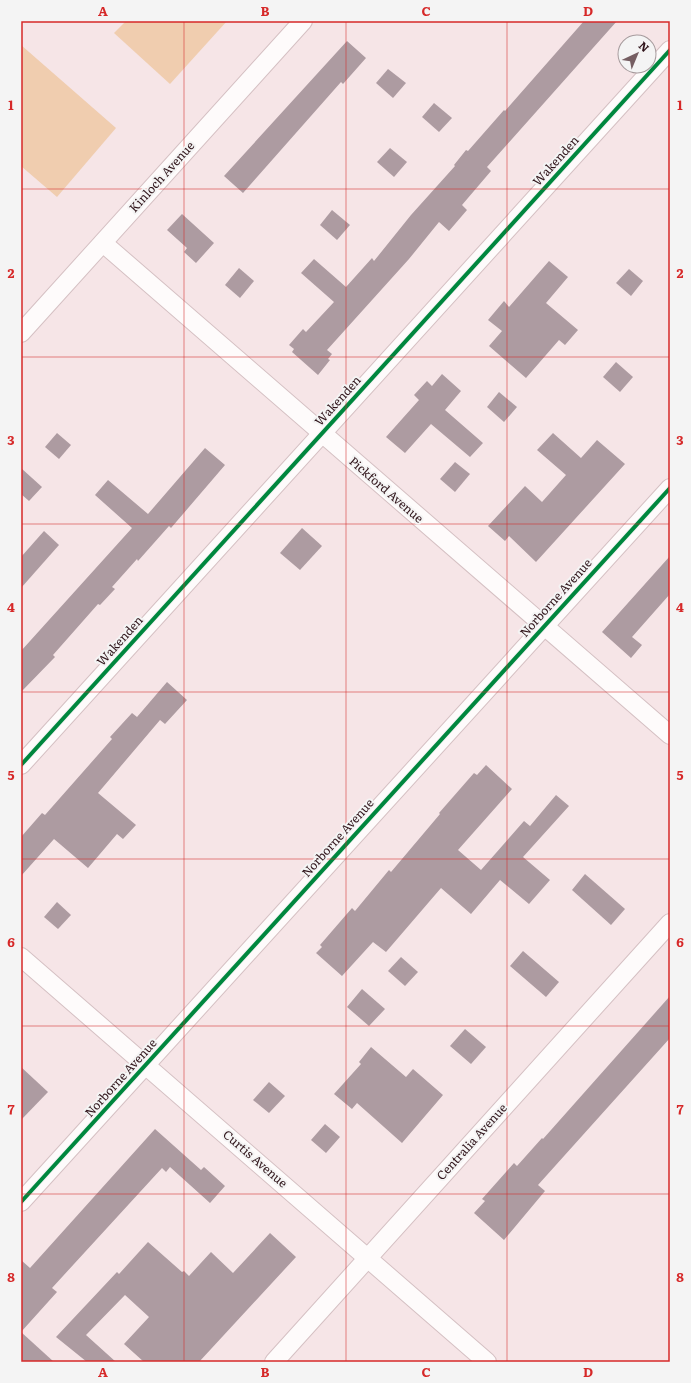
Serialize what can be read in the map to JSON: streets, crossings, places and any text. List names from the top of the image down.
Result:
{
  "streets": {
    "street": [
      "Wakenden",
      "Kinloch Avenue",
      "Pickford Avenue",
      "Norborne Avenue",
      "Centralia Avenue",
      "Curtis Avenue"
    ]
  },
  "crossings": [
    ["Wakenden", "Pickford Avenue"],
    ["Kinloch Avenue", "Pickford Avenue"],
    ["Pickford Avenue", "Norborne Avenue"],
    ["Norborne Avenue", "Curtis Avenue"],
    ["Centralia Avenue", "Curtis Avenue"]
  ],
  "north": "top right",
  "grid": {
    "columns": [
      "A",
      "B",
      "C",
      "D"
    ],
    "rows": [
      "1",
      "2",
      "3",
      "4",
      "5",
      "6",
      "7",
      "8"
    ]
  }
}
